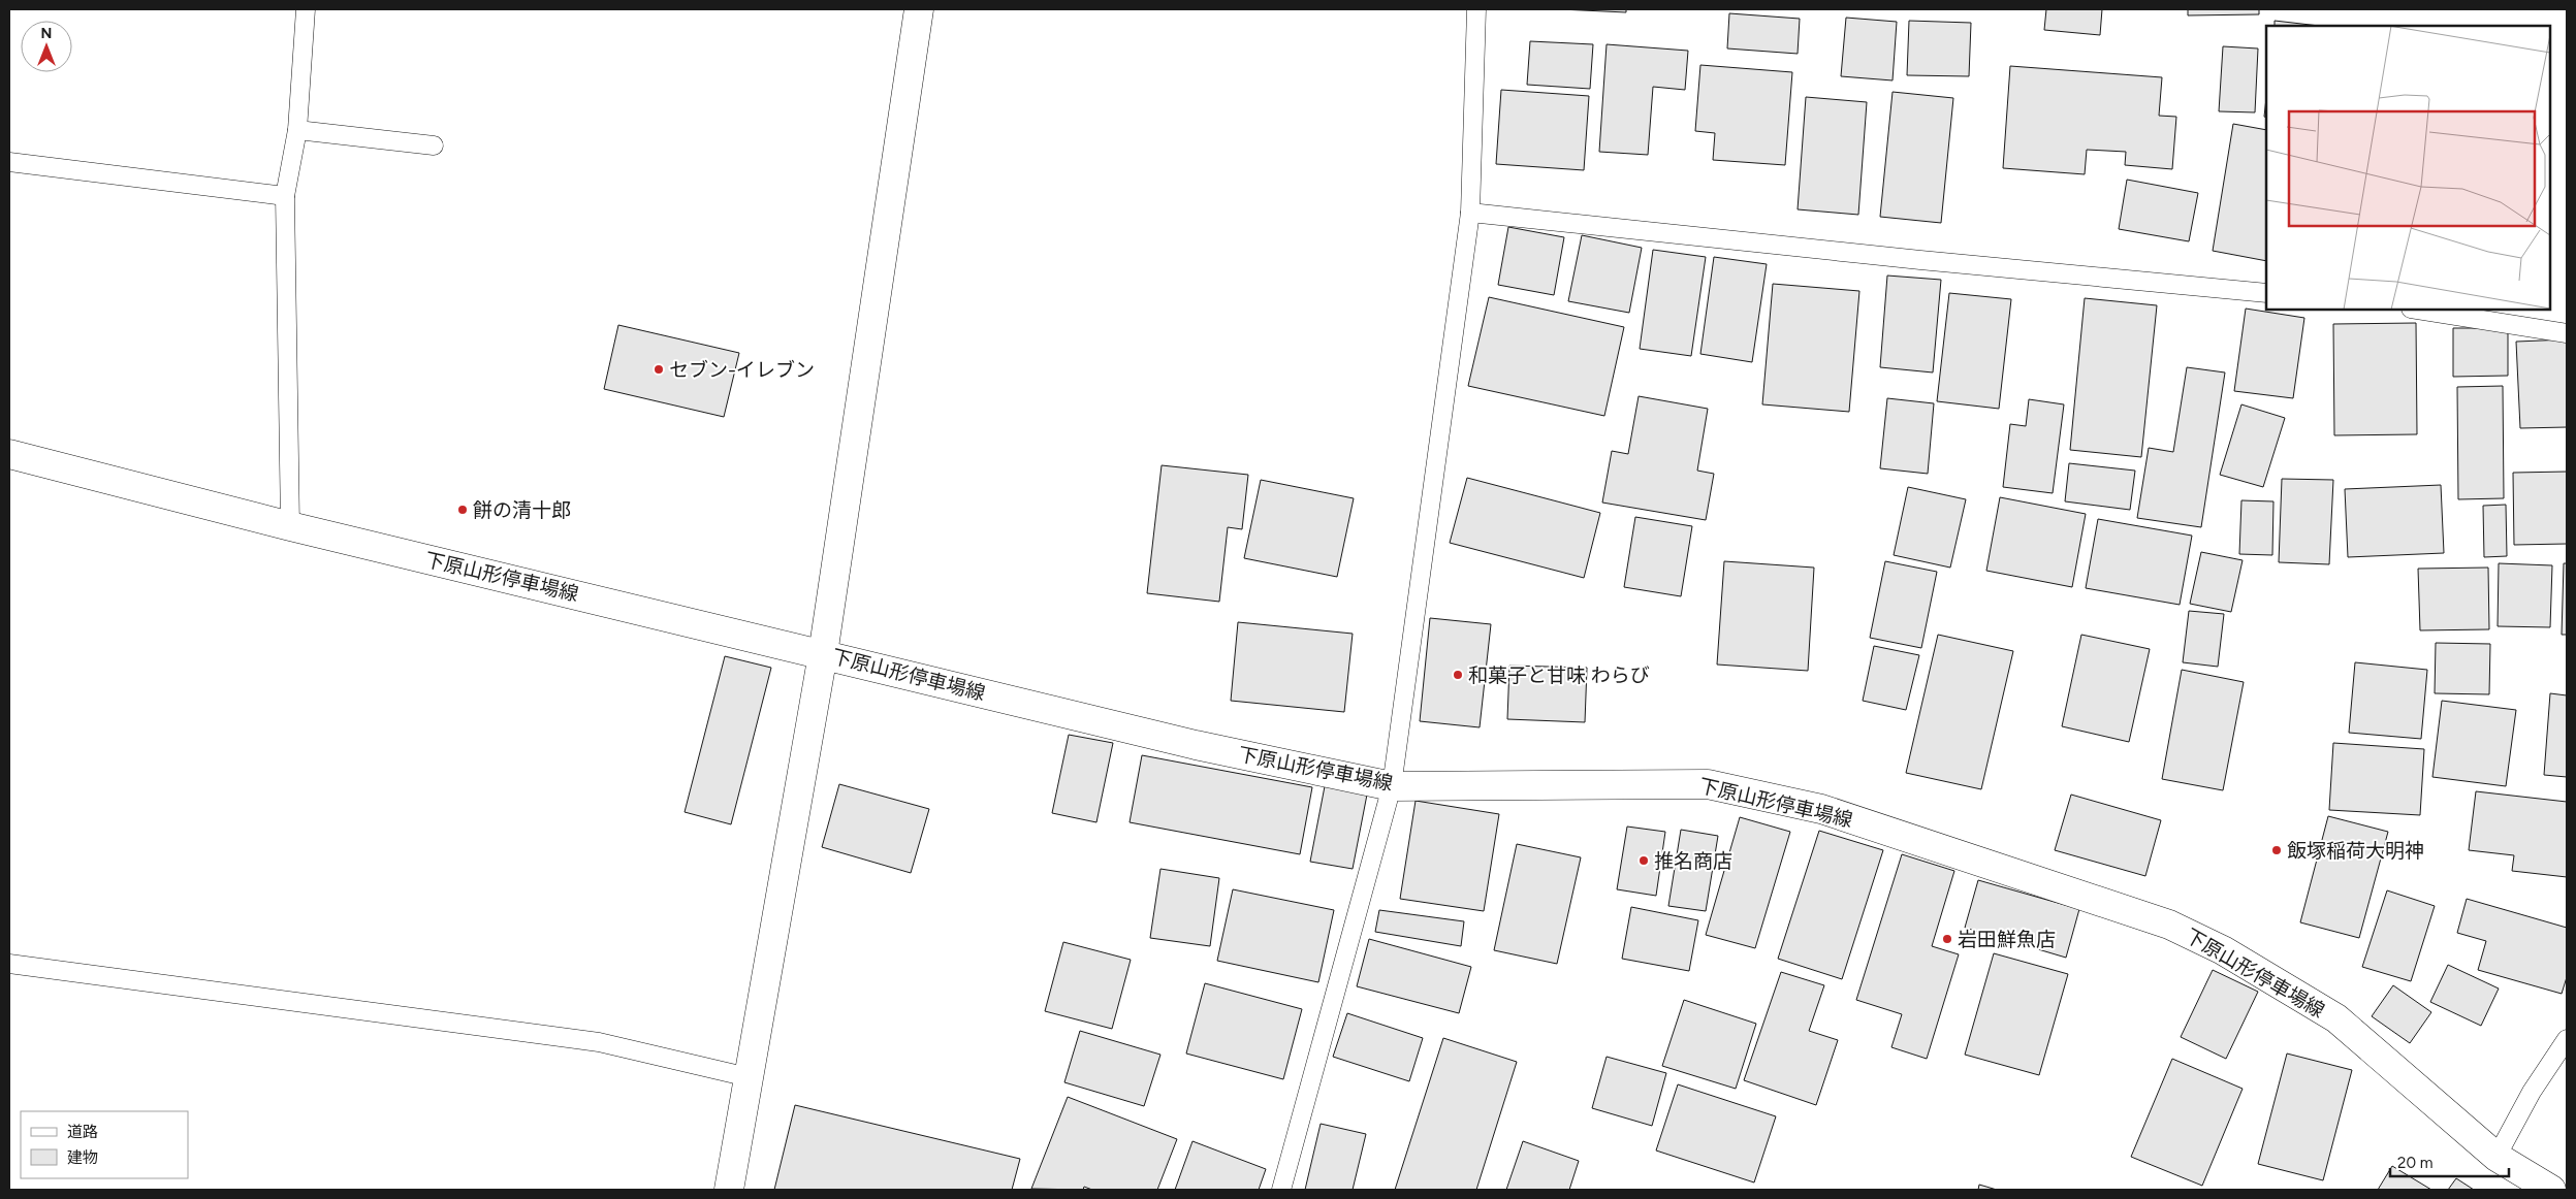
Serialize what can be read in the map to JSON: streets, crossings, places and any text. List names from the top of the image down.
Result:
{
  "streets": {
    "main road": ["下原山形停車場線"]
  },
  "places": [
    "セブン-イレブン",
    "餅の清十郎",
    "和菓子と甘味 わらび",
    "飯塚稲荷大明神",
    "推名商店",
    "岩田鮮魚店"
  ],
  "legend": ["道路", "建物"],
  "scale_bar": "20 m",
  "north": "top"
}
